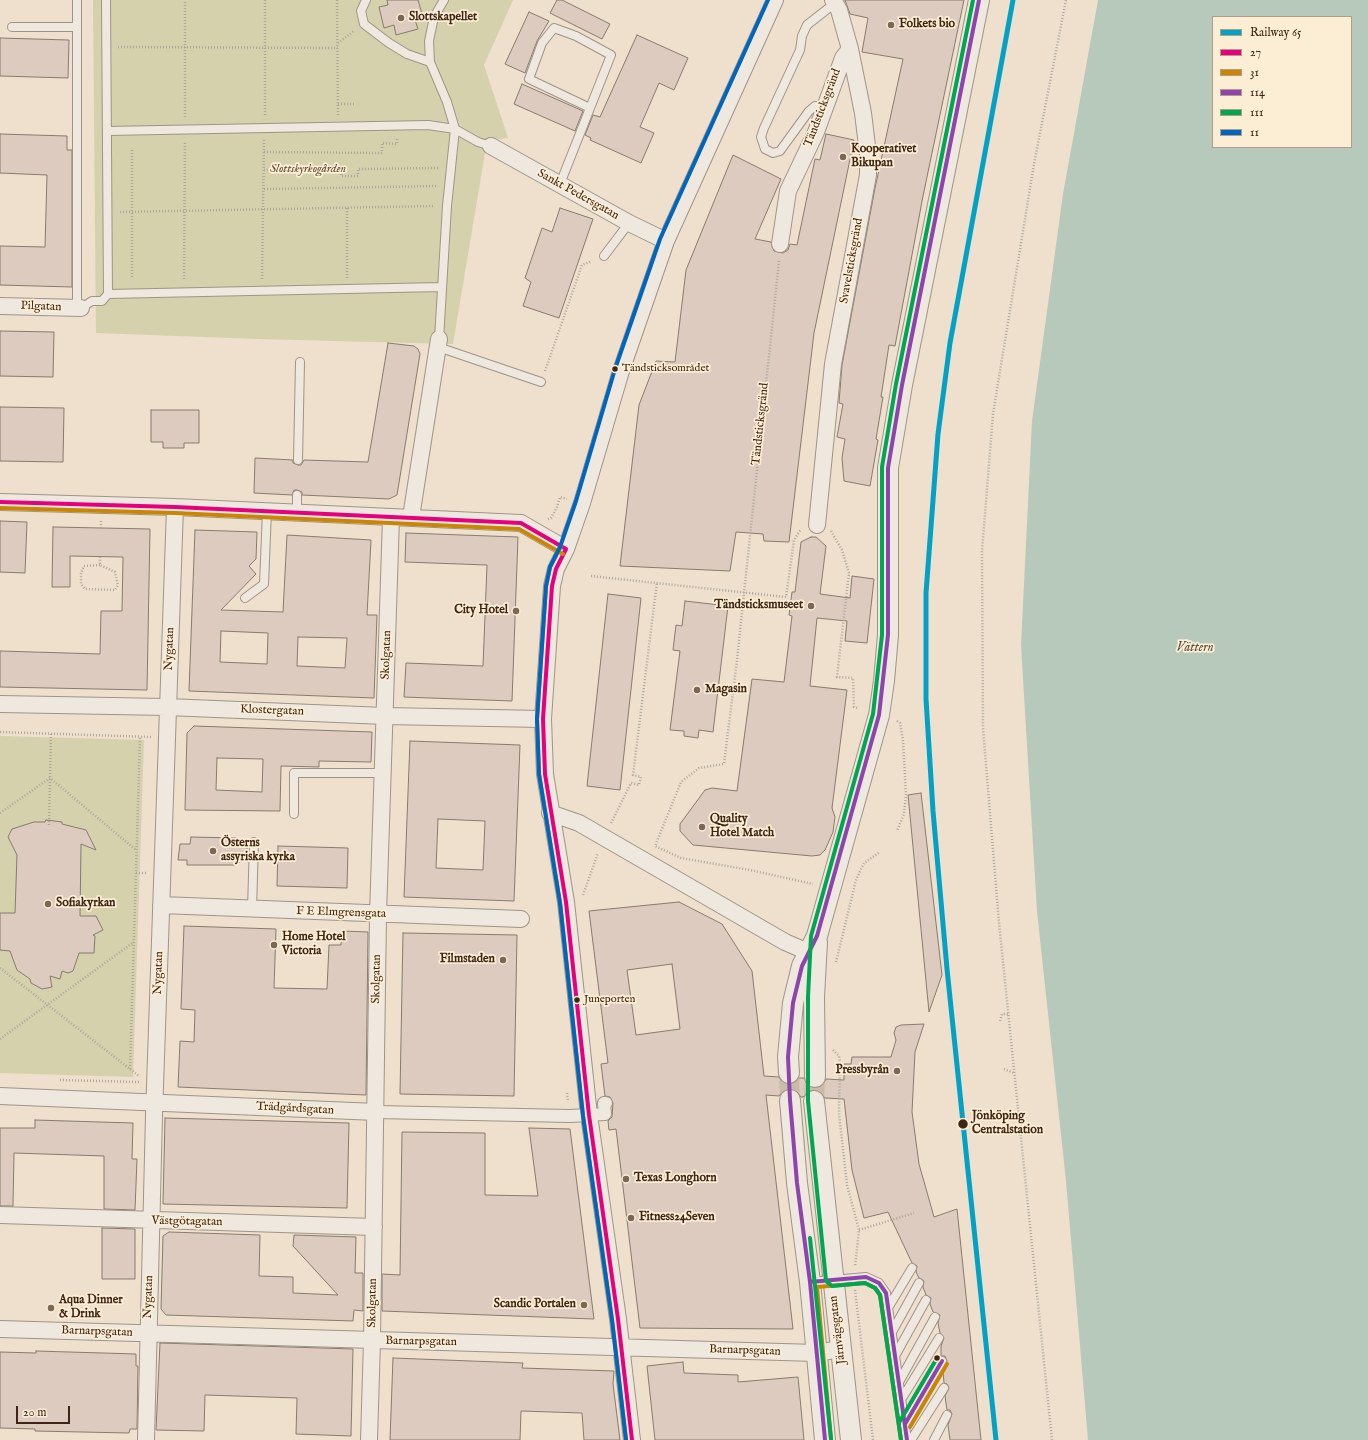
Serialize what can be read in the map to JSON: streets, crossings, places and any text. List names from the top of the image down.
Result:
{
  "streets": {
    "street": [
      "Tändsticksgränd",
      "Sankt Pedersgatan",
      "Svavelsticksgränd",
      "Pilgatan",
      "Nygatan",
      "Skolgatan",
      "Klostergatan",
      "F E Elmgrensgata",
      "Trädgårdsgatan",
      "Västgötagatan",
      "Järnvägsgatan",
      "Barnarpsgatan"
    ]
  },
  "crossings": [
    ["Tändsticksgränd", "Svavelsticksgränd"],
    ["Nygatan", "Klostergatan"],
    ["Nygatan", "F E Elmgrensgata"],
    ["Nygatan", "Trädgårdsgatan"],
    ["Nygatan", "Västgötagatan"],
    ["Nygatan", "Barnarpsgatan"],
    ["Skolgatan", "Klostergatan"],
    ["Skolgatan", "F E Elmgrensgata"],
    ["Skolgatan", "Trädgårdsgatan"],
    ["Skolgatan", "Västgötagatan"],
    ["Skolgatan", "Barnarpsgatan"],
    ["Järnvägsgatan", "Barnarpsgatan"]
  ],
  "water": ["Vättern"],
  "parks": ["Slottskyrkogården"],
  "places": [
    "Slottskapellet",
    "Folkets bio",
    "Kooperativet Bikupan",
    "Tändsticksområdet",
    "Tändsticksmuseet",
    "City Hotel",
    "Magasin",
    "Quality Hotel Match",
    "Österns assyriska kyrka",
    "Sofiakyrkan",
    "Home Hotel Victoria",
    "Filmstaden",
    "Juneporten",
    "Pressbyrån",
    "Jönköping Centralstation",
    "Texas Longhorn",
    "Fitness24Seven",
    "Scandic Portalen",
    "Aqua Dinner & Drink"
  ],
  "lines": [
    "rail line 65",
    "transit line 114",
    "transit line 111",
    "transit line 11",
    "transit line 27",
    "transit line 31"
  ],
  "legend": [
    "Railway 65",
    "27",
    "31",
    "114",
    "111",
    "11"
  ],
  "scale_bar": "20 m"
}
